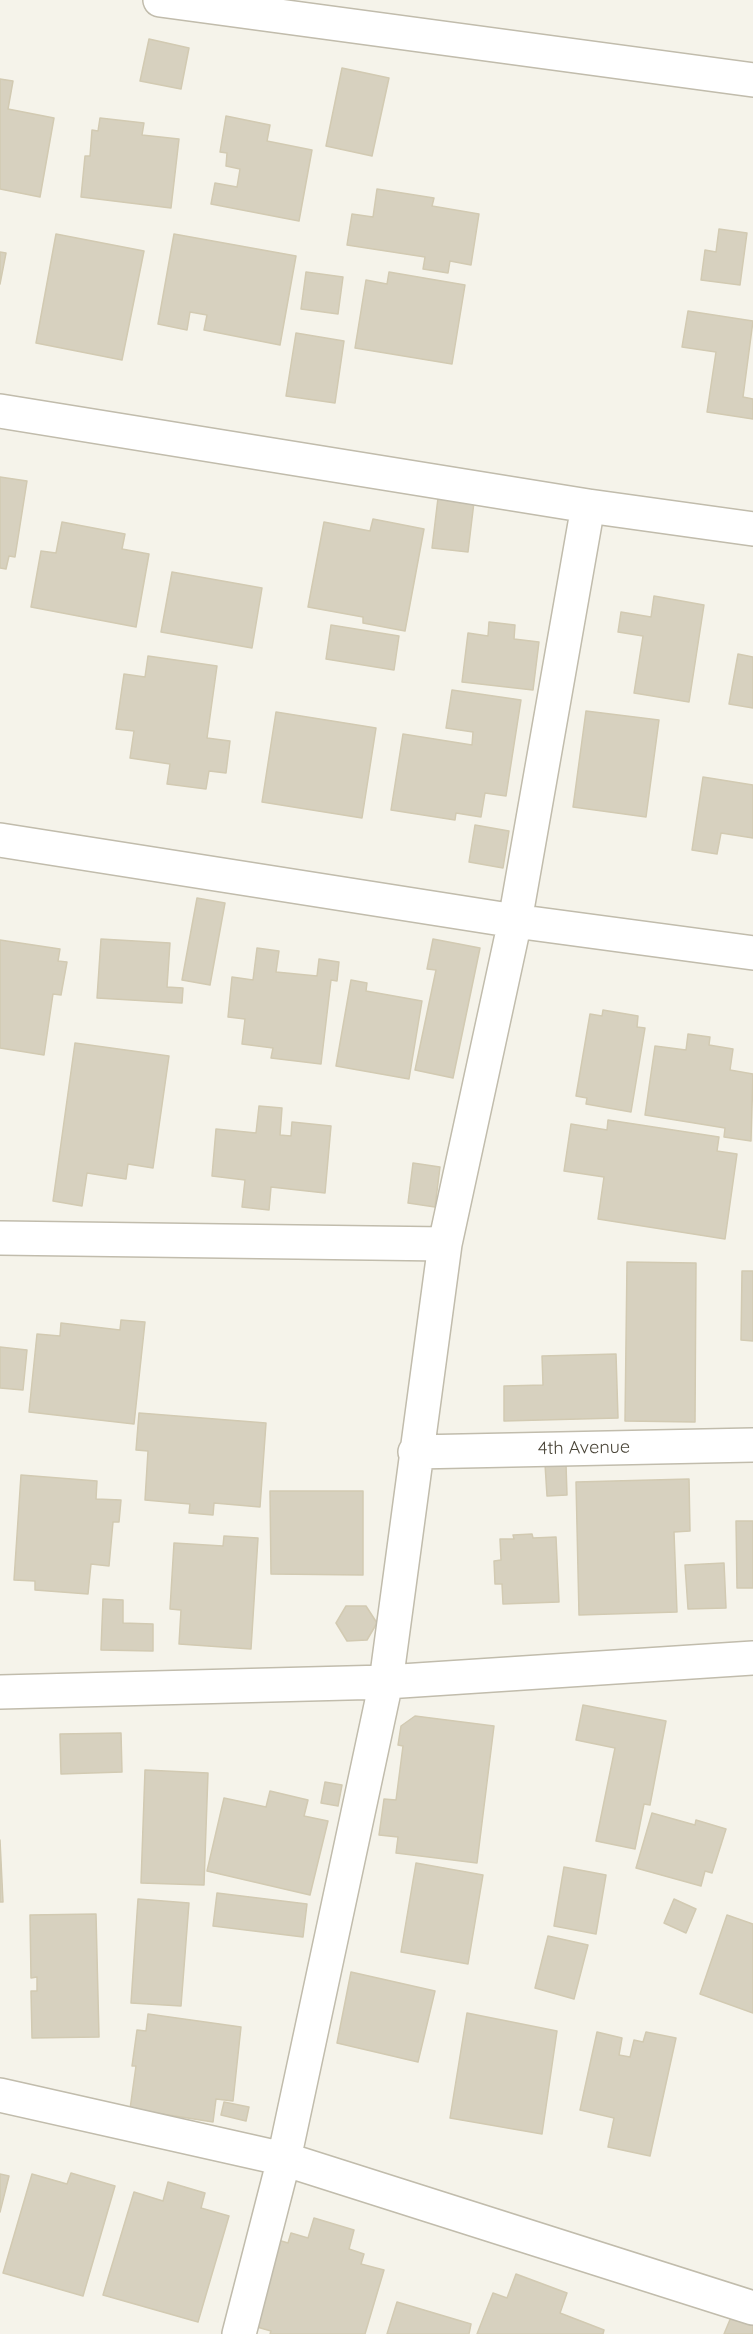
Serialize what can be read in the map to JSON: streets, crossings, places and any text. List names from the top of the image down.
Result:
{
  "streets": {
    "street": ["4th Avenue"]
  }
}
